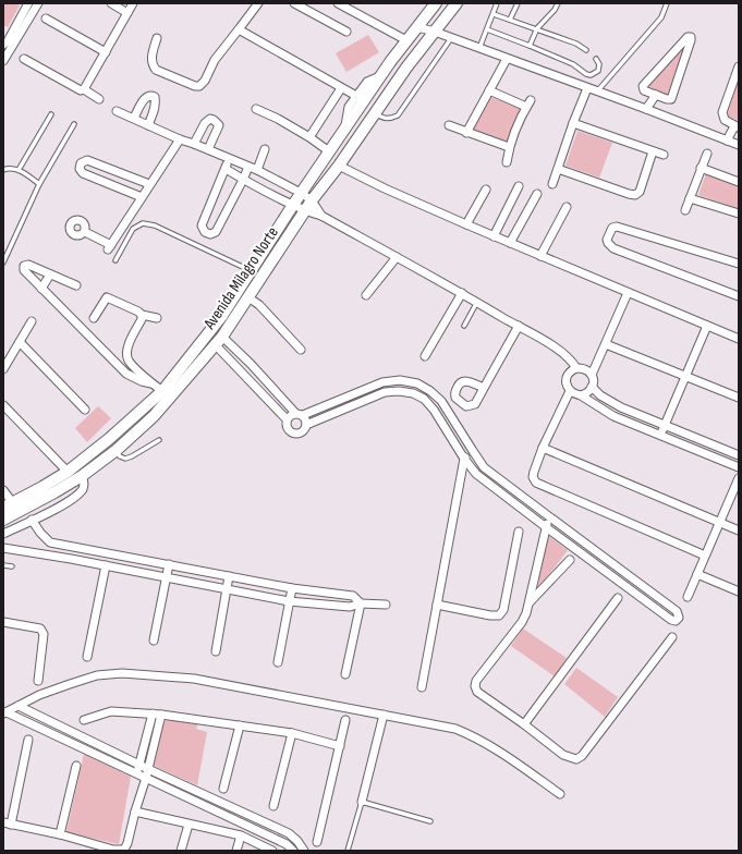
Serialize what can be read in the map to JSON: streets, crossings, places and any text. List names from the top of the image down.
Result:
{
  "streets": {
    "main road": ["Avenida Milagro Norte"]
  }
}
